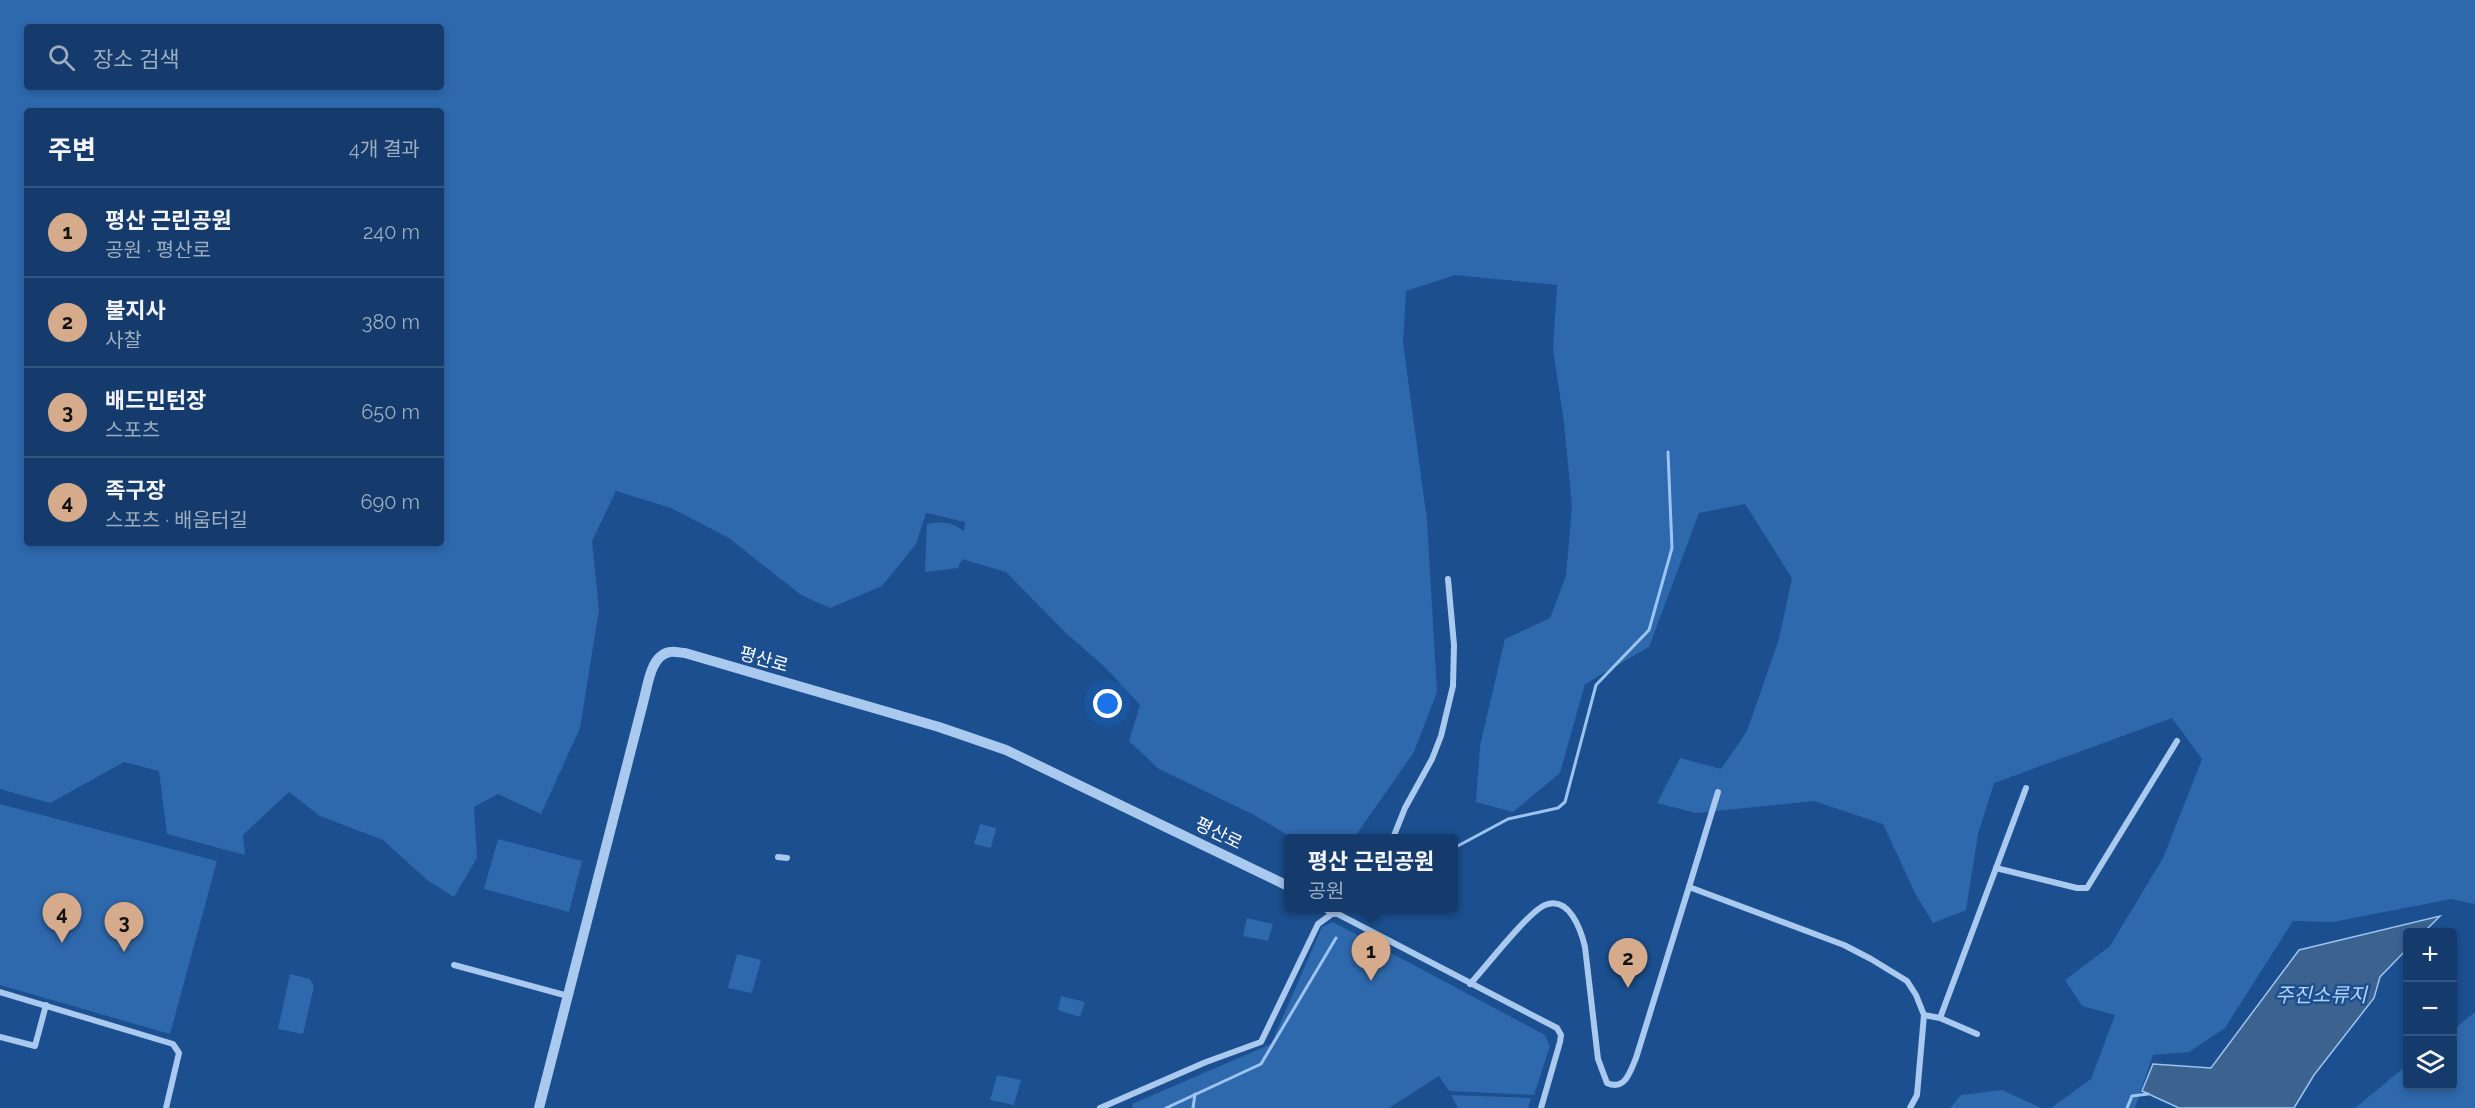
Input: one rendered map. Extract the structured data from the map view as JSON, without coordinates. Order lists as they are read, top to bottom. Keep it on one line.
{"streets":{"street":["평산로"]},"water":["주진소류지"],"page":{"search":"장소 검색","heading":["주변","4개 결과"],"list":[{"mark":"1","name":"평산 근린공원","note":"공원 · 평산로","value":"240 m"},{"mark":"2","name":"불지사","note":"사찰","value":"380 m"},{"mark":"3","name":"배드민턴장","note":"스포츠","value":"650 m"},{"mark":"4","name":"족구장","note":"스포츠 · 배움터길","value":"690 m"}],"popup":["평산 근린공원","공원"],"pins":["4","3","1","2"],"map_buttons":["+","−"]}}
